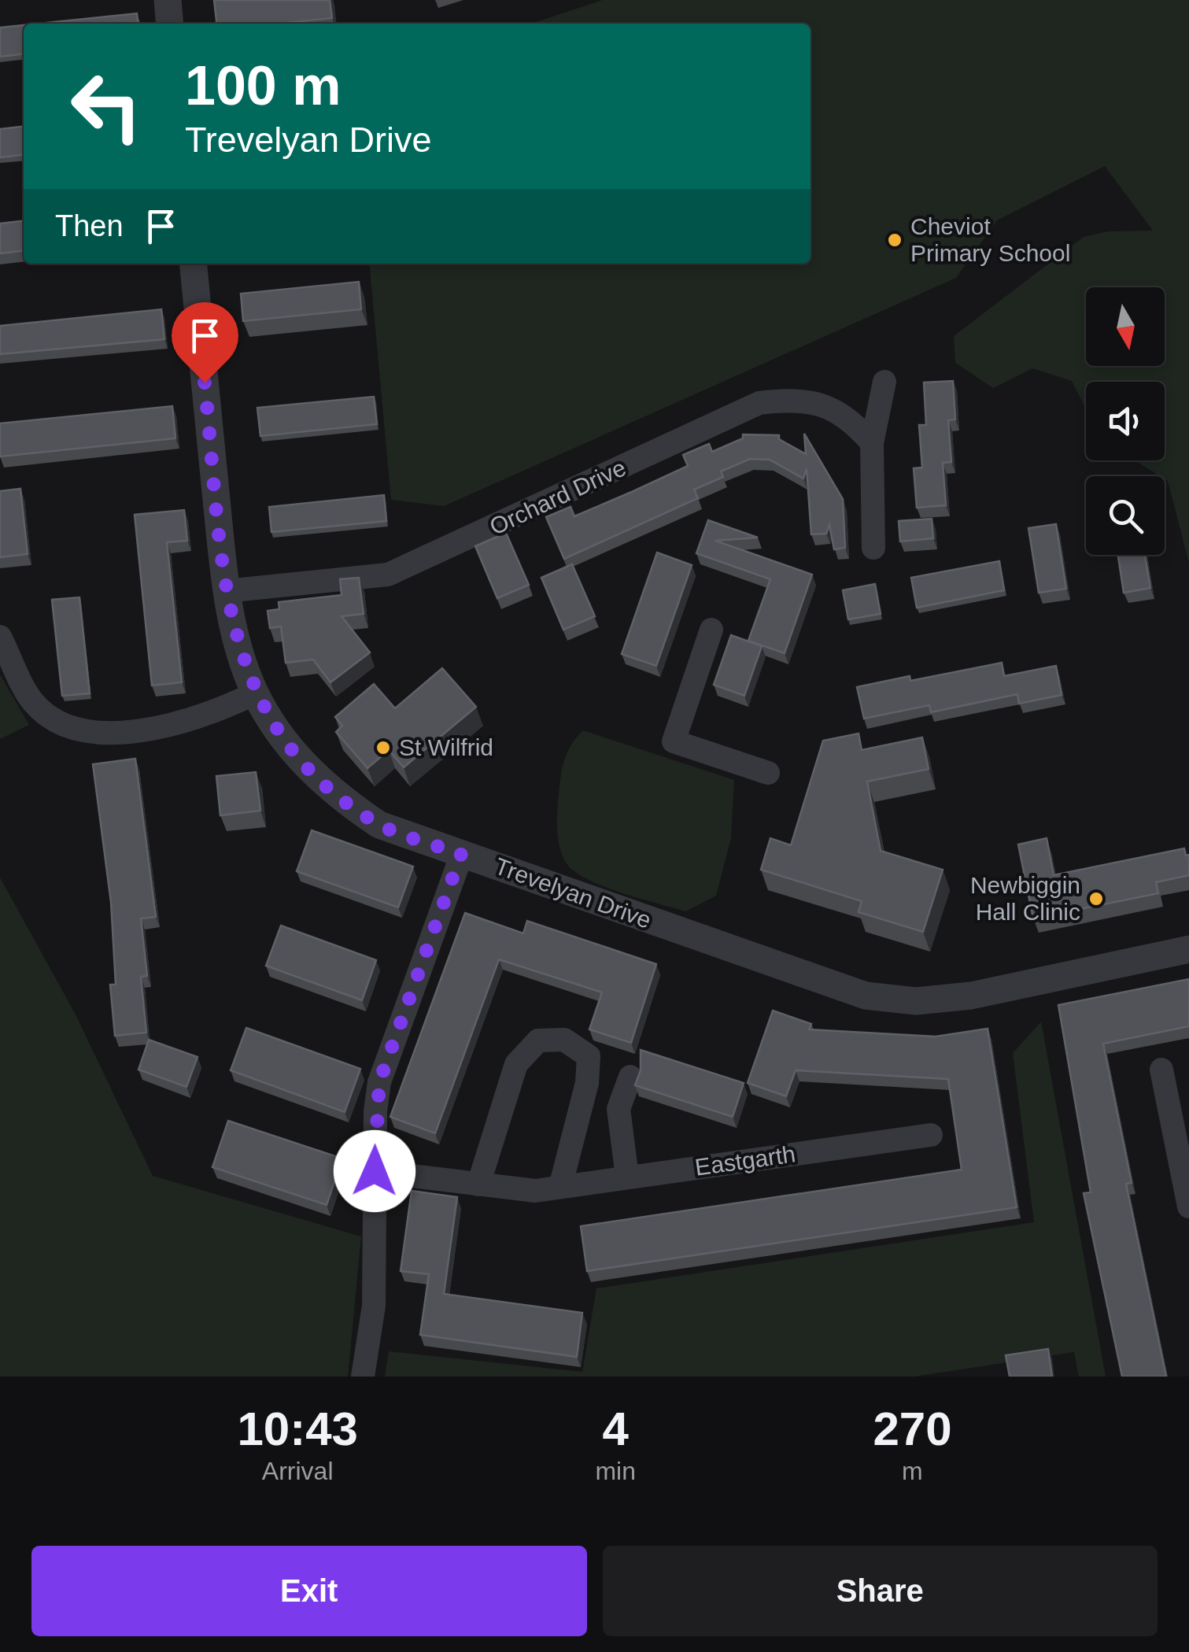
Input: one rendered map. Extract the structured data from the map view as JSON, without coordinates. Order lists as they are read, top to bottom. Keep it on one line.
{"streets":{"street":["Orchard Drive","Trevelyan Drive","Eastgarth"]},"crossings":[["Orchard Drive","Trevelyan Drive"]],"places":["Cheviot Primary School","St Wilfrid","Newbiggin Hall Clinic"],"north":"bottom","page":{"turn":["100 m","Trevelyan Drive"],"then":"Then","eta":["10:43","Arrival","4","min","270","m"],"buttons":["Exit","Share"]}}
